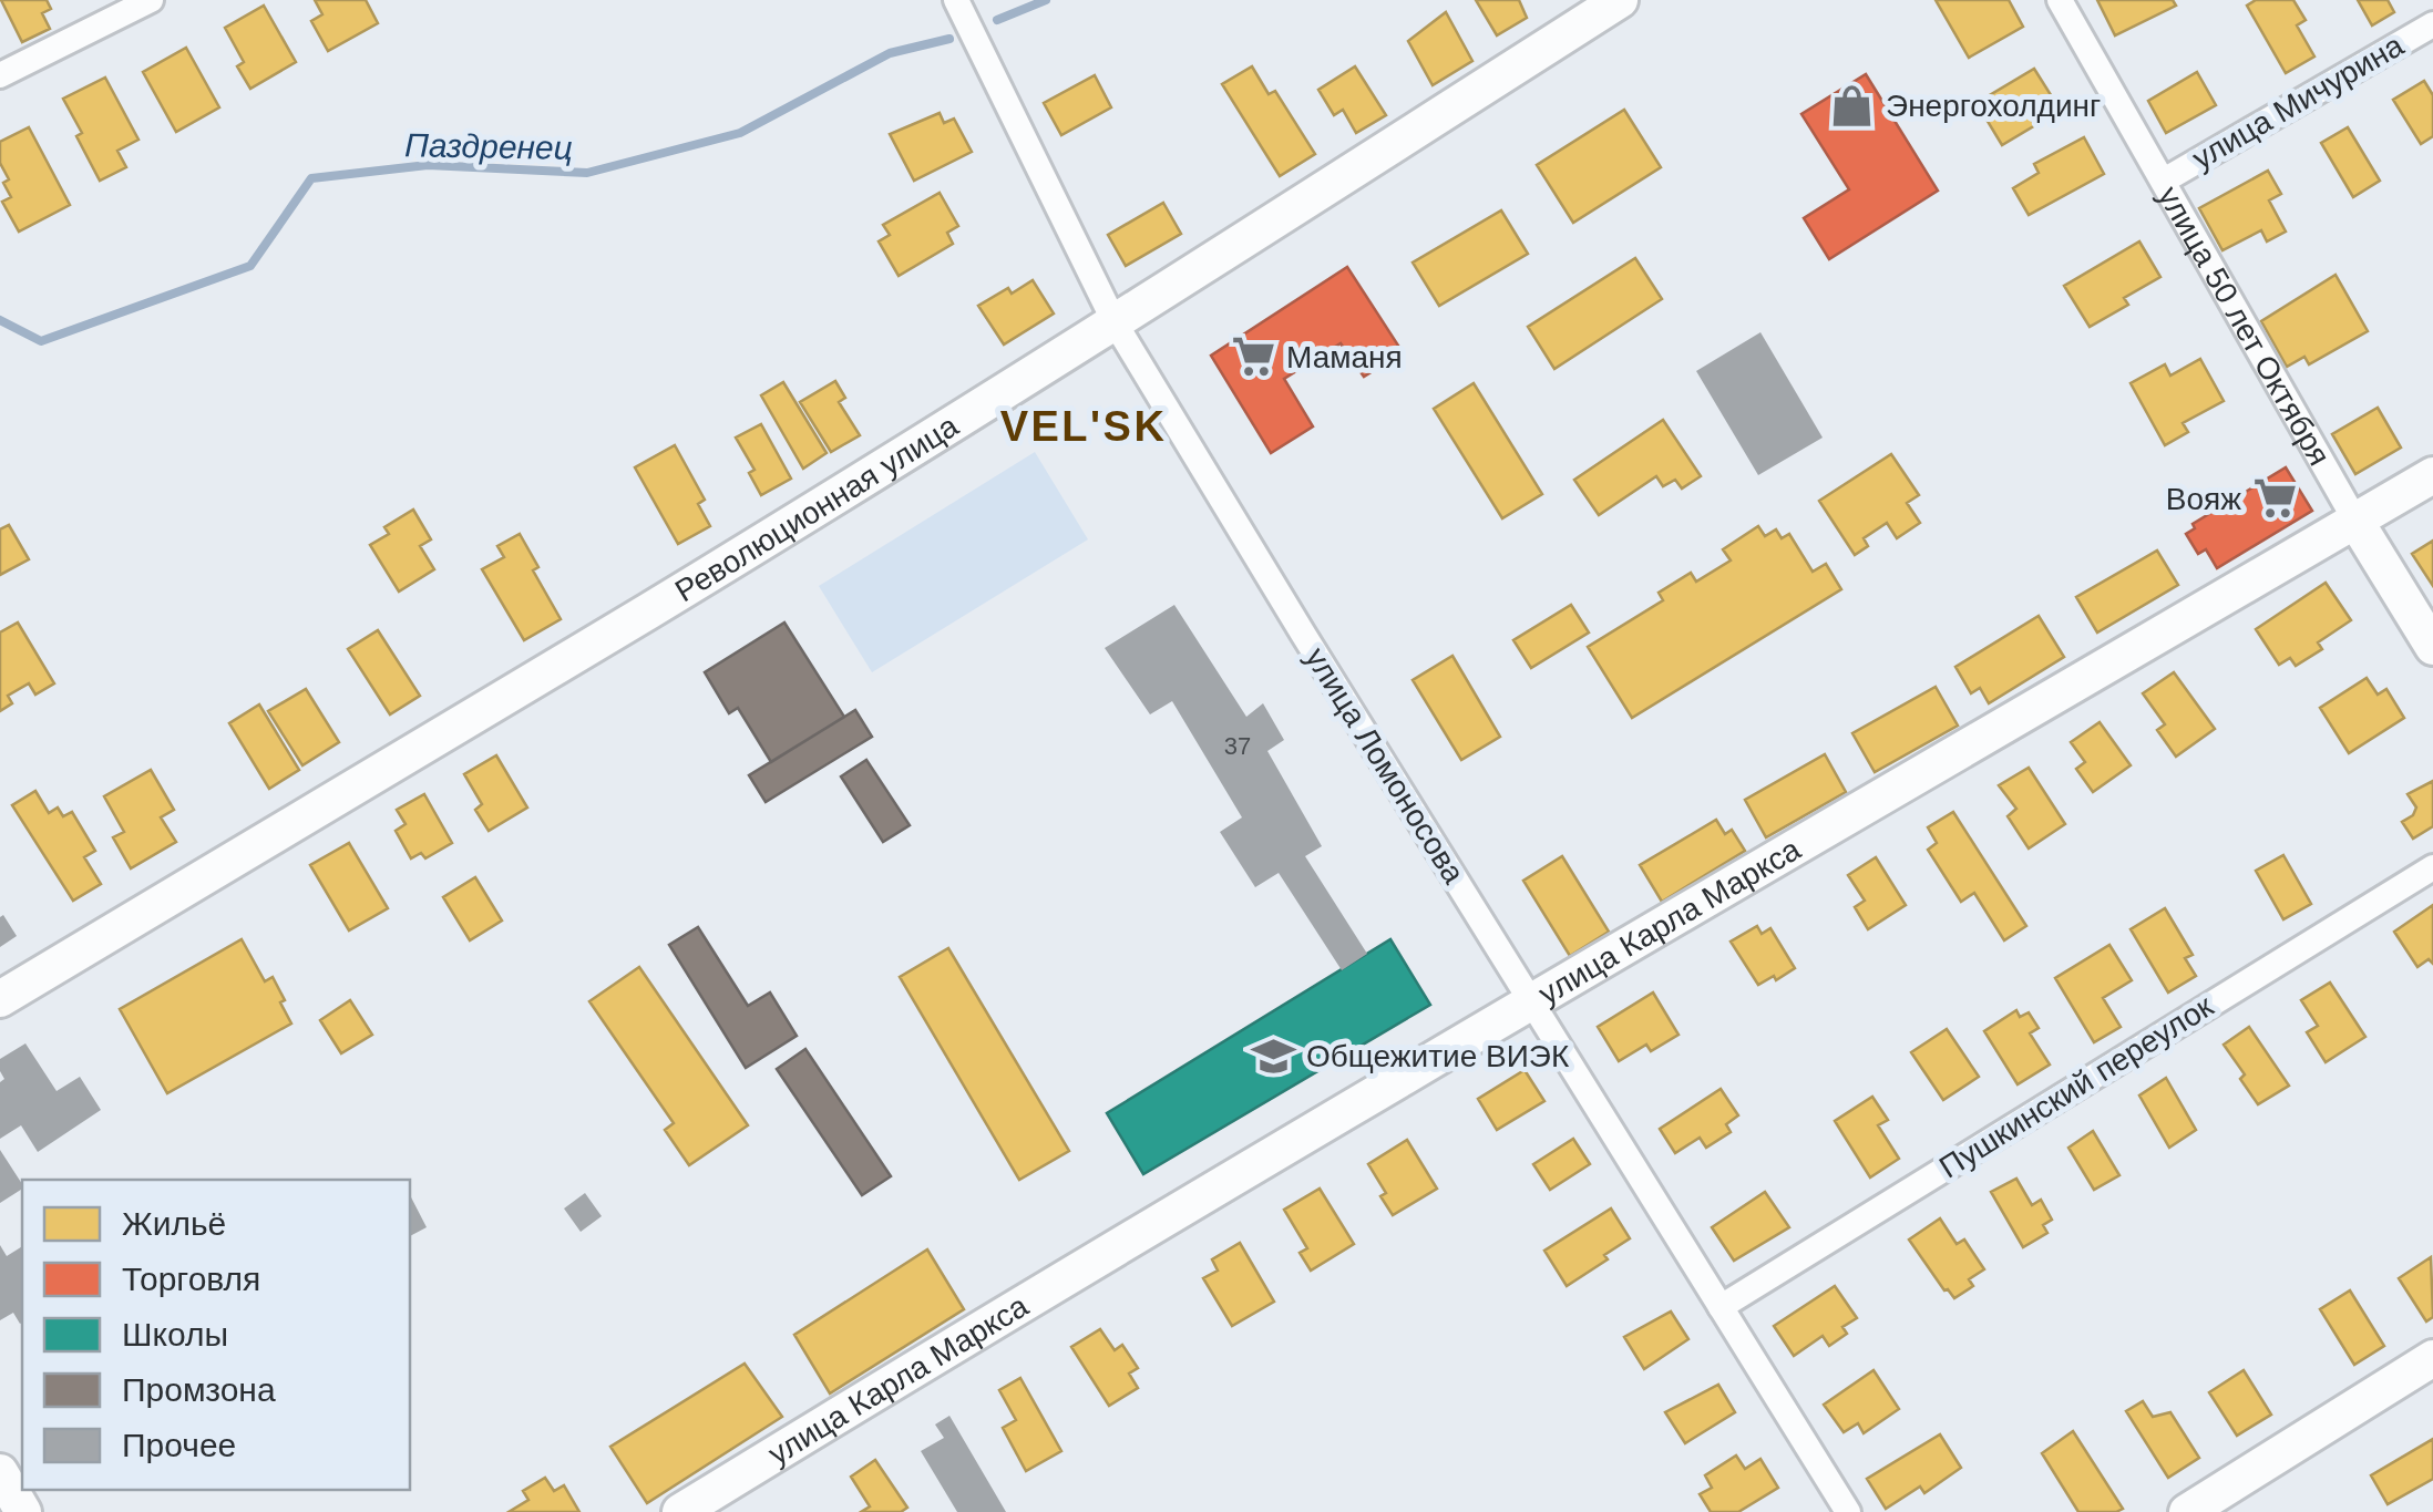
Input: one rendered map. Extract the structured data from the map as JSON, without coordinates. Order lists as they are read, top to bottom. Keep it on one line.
{"streets":{"main road":["улица 50 лет Октября","Революционная улица","улица Карла Маркса"],"street":["улица Мичурина","улица Ломоносова","Пушкинский переулок"]},"crossings":[["улица Мичурина","улица 50 лет Октября"],["улица 50 лет Октября","улица Карла Маркса"],["Революционная улица","улица Ломоносова"],["улица Ломоносова","улица Карла Маркса"],["улица Ломоносова","Пушкинский переулок"]],"districts":["VEL'SK"],"water":["Паздренец"],"places":{"shop":["Энергохолдинг"],"supermarket":["Маманя","Вояж"],"school or university":["Общежитие ВИЭК"]},"house_numbers":["37"],"legend":["Жильё","Торговля","Школы","Промзона","Прочее"]}
